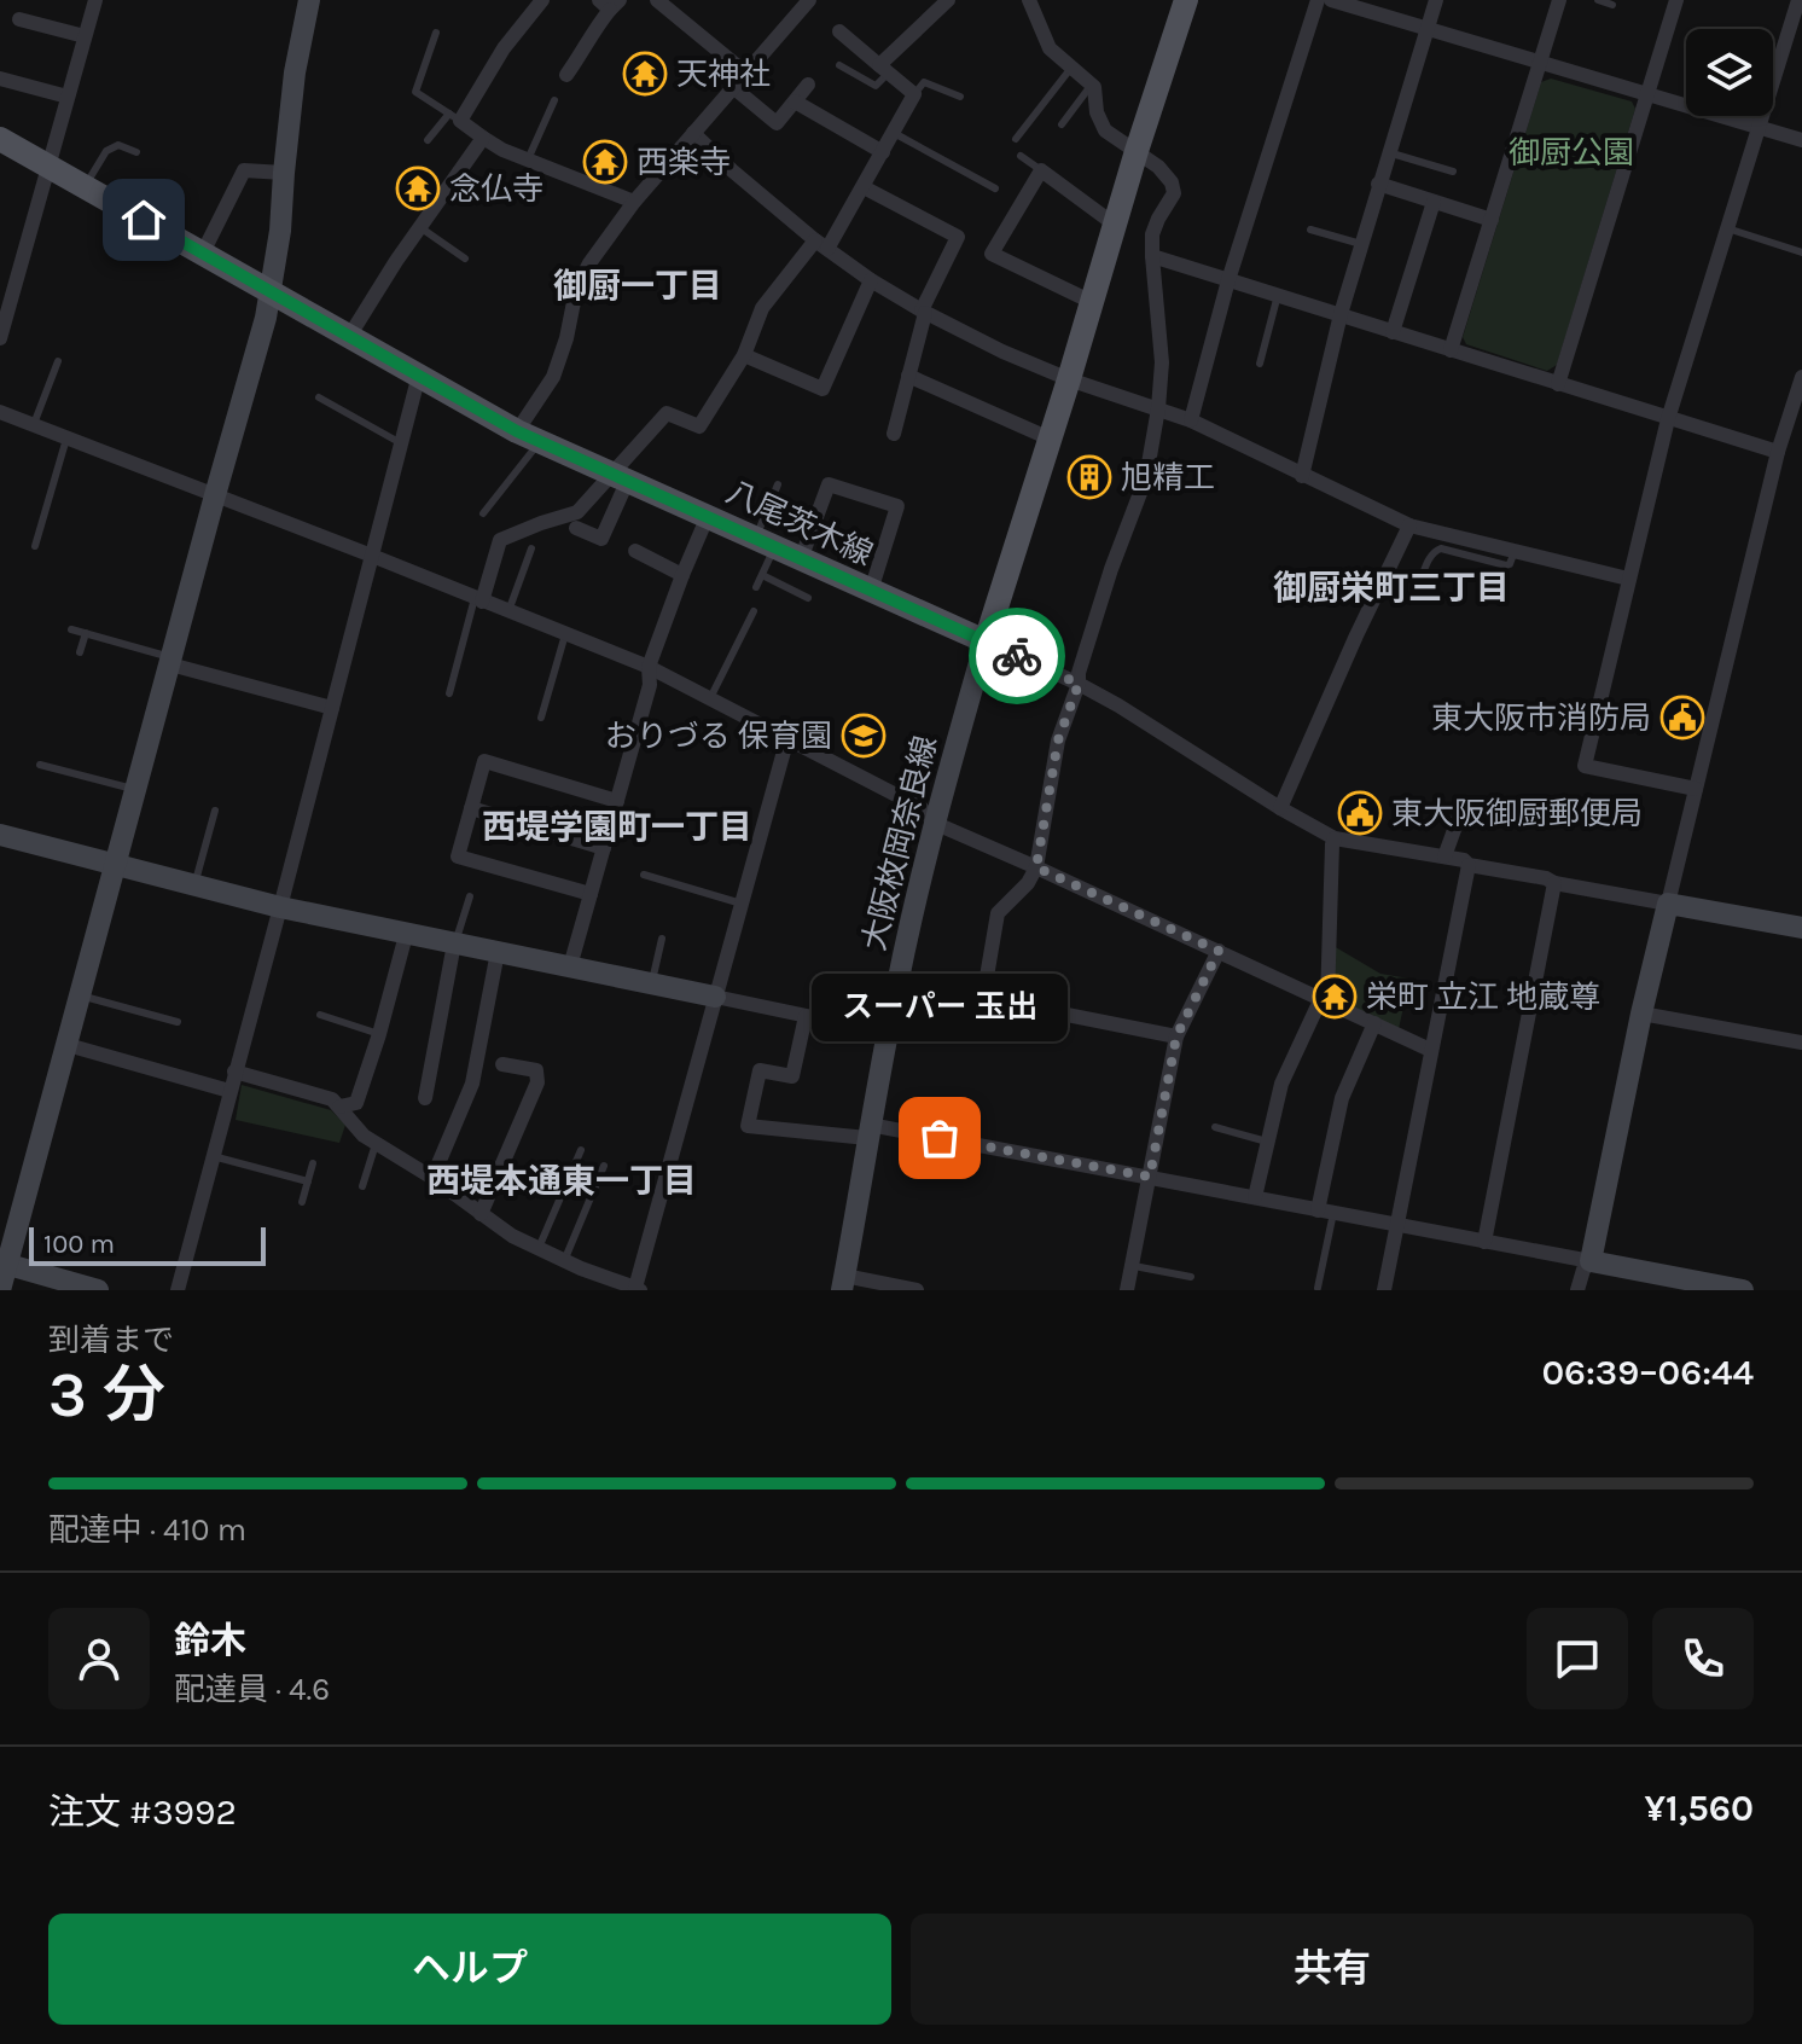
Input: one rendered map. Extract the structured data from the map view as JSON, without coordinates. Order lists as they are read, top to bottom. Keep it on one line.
{"streets":{"main road":["八尾茨木線"],"street":["大阪枚岡奈良線"]},"crossings":[["八尾茨木線","大阪枚岡奈良線"]],"districts":["御厨一丁目","御厨栄町三丁目","西堤学園町一丁目","西堤本通東一丁目"],"parks":["御厨公園"],"places":{"temple":["天神社","西楽寺","念仏寺","栄町 立江 地蔵尊"],"building":["旭精工"],"public building":["東大阪市消防局","東大阪御厨郵便局"],"school or university":["おりづる 保育園"],"other":["スーパー 玉出"]},"scale_bar":"100 m","page":{"bubble":"スーパー 玉出","scale":"100 m","heading":["3 分","到着まで","06:39–06:44"],"panel":["鈴木","配達員 · 4.6","注文 #3992","¥1,560"],"bar":"配達中 · 410 m","buttons":["ヘルプ","共有"]}}
